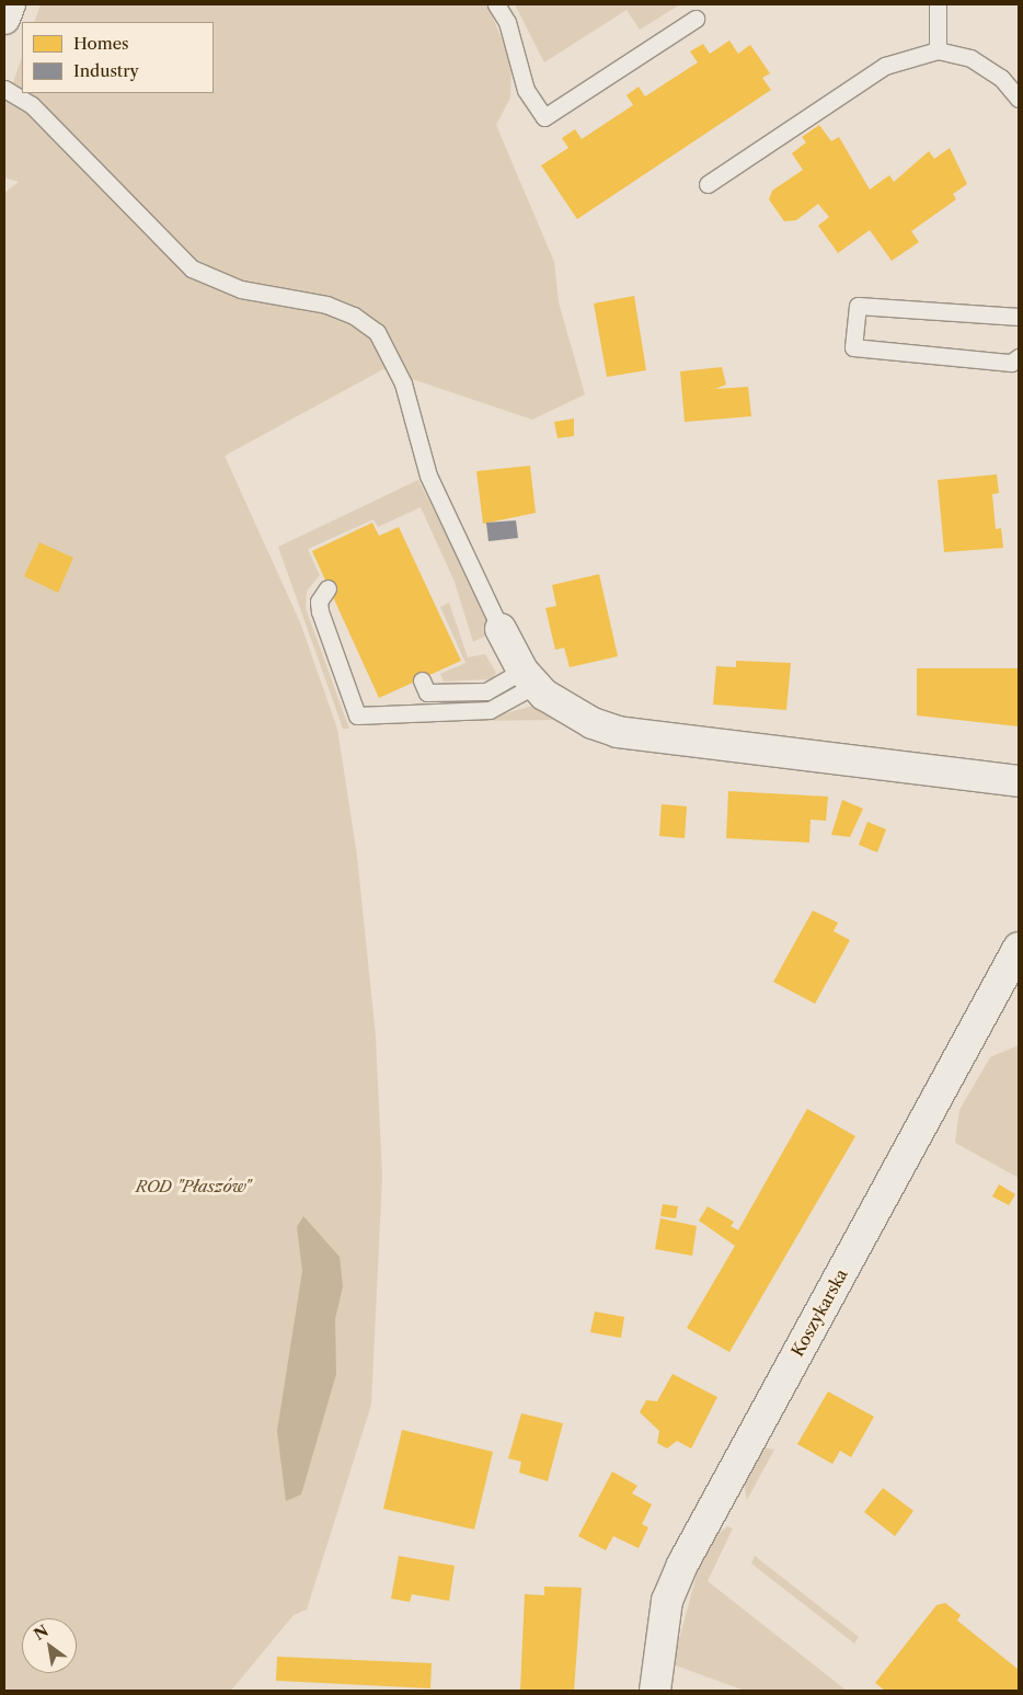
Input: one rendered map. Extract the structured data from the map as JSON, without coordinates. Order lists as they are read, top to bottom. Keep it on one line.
{"streets":{"street":["Koszykarska"]},"parks":["ROD \"Płaszów\""],"legend":["Homes","Industry"],"north":"top left"}
